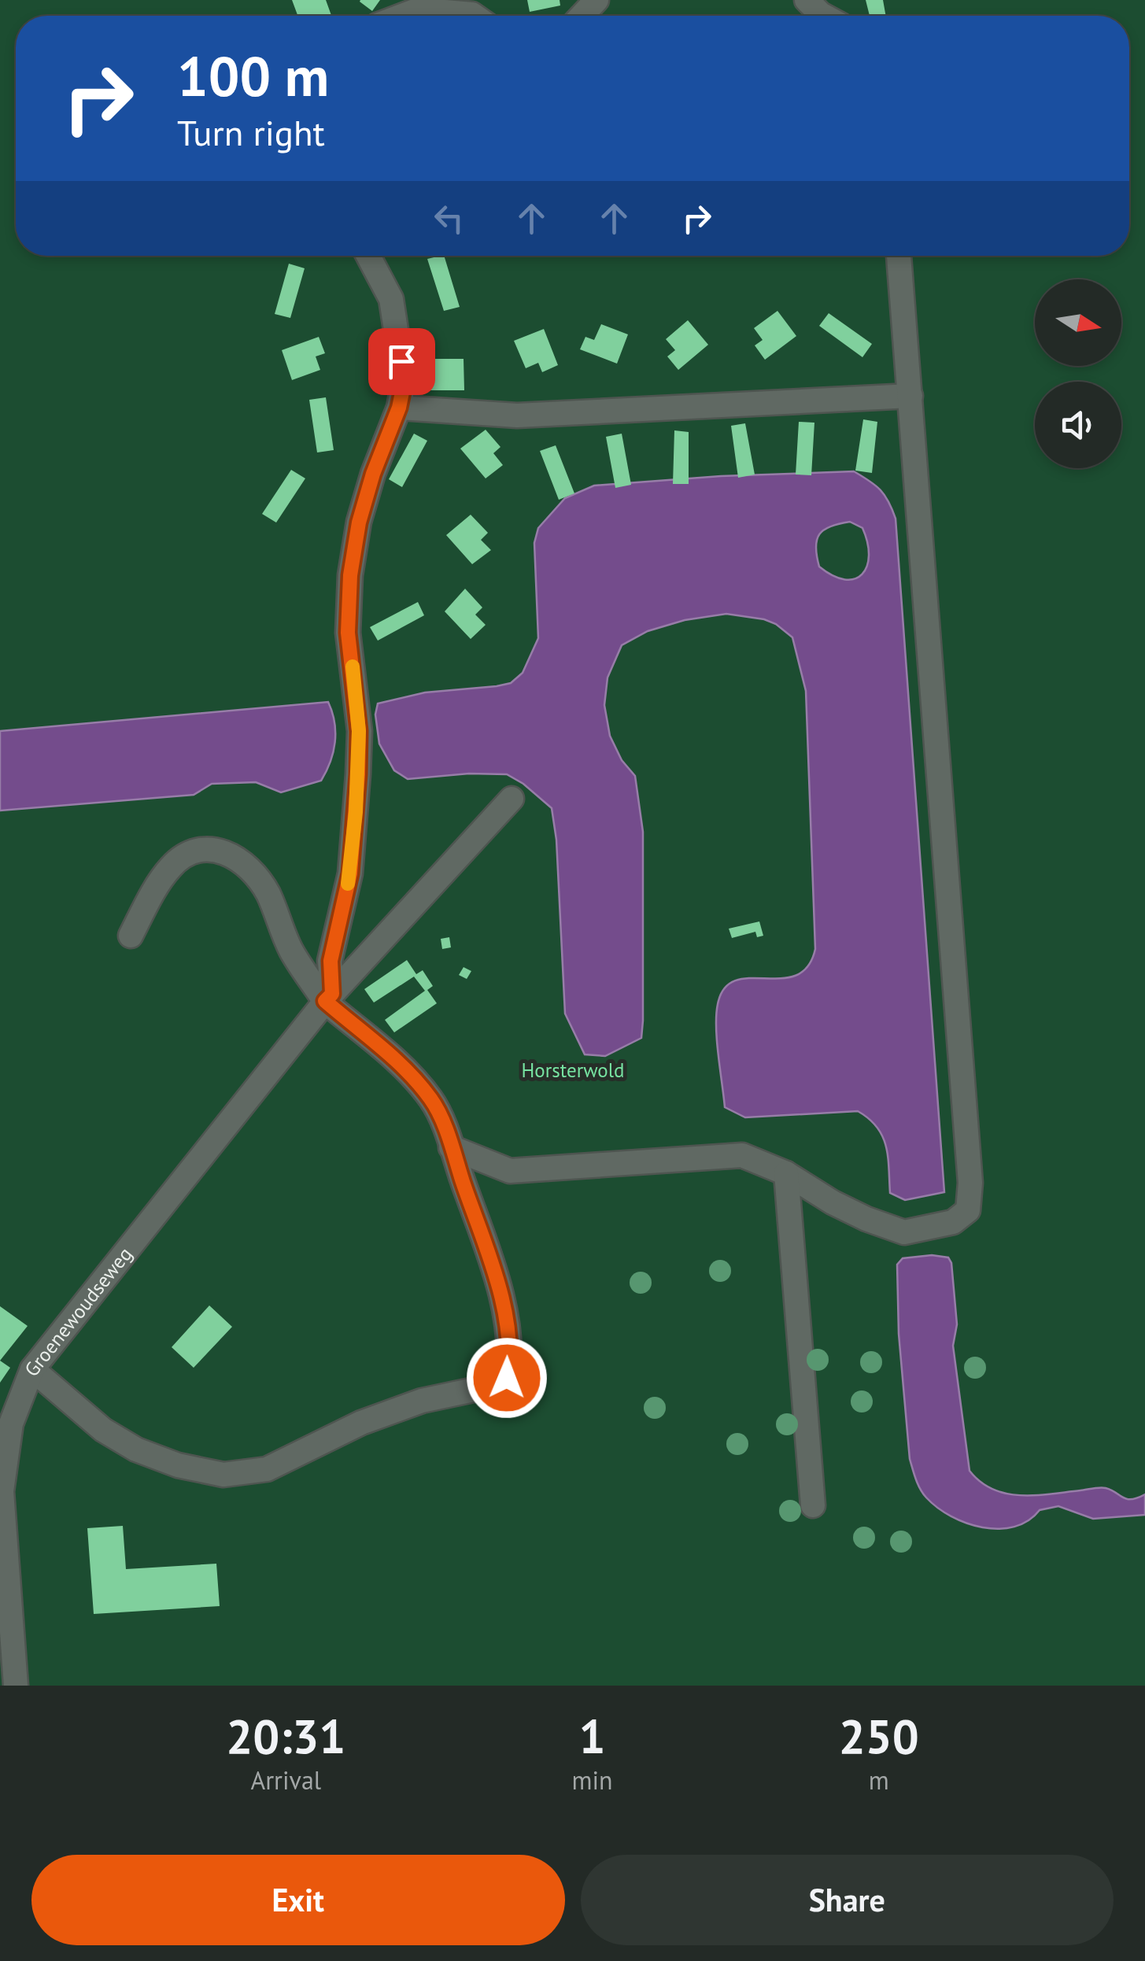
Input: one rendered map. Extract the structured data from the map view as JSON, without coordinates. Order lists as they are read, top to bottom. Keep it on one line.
{"streets":{"lane":["Groenewoudseweg"]},"parks":["Horsterwold"],"north":"right","page":{"turn":["100 m","Turn right"],"eta":["20:31","Arrival","1","min","250","m"],"buttons":["Exit","Share"]}}
